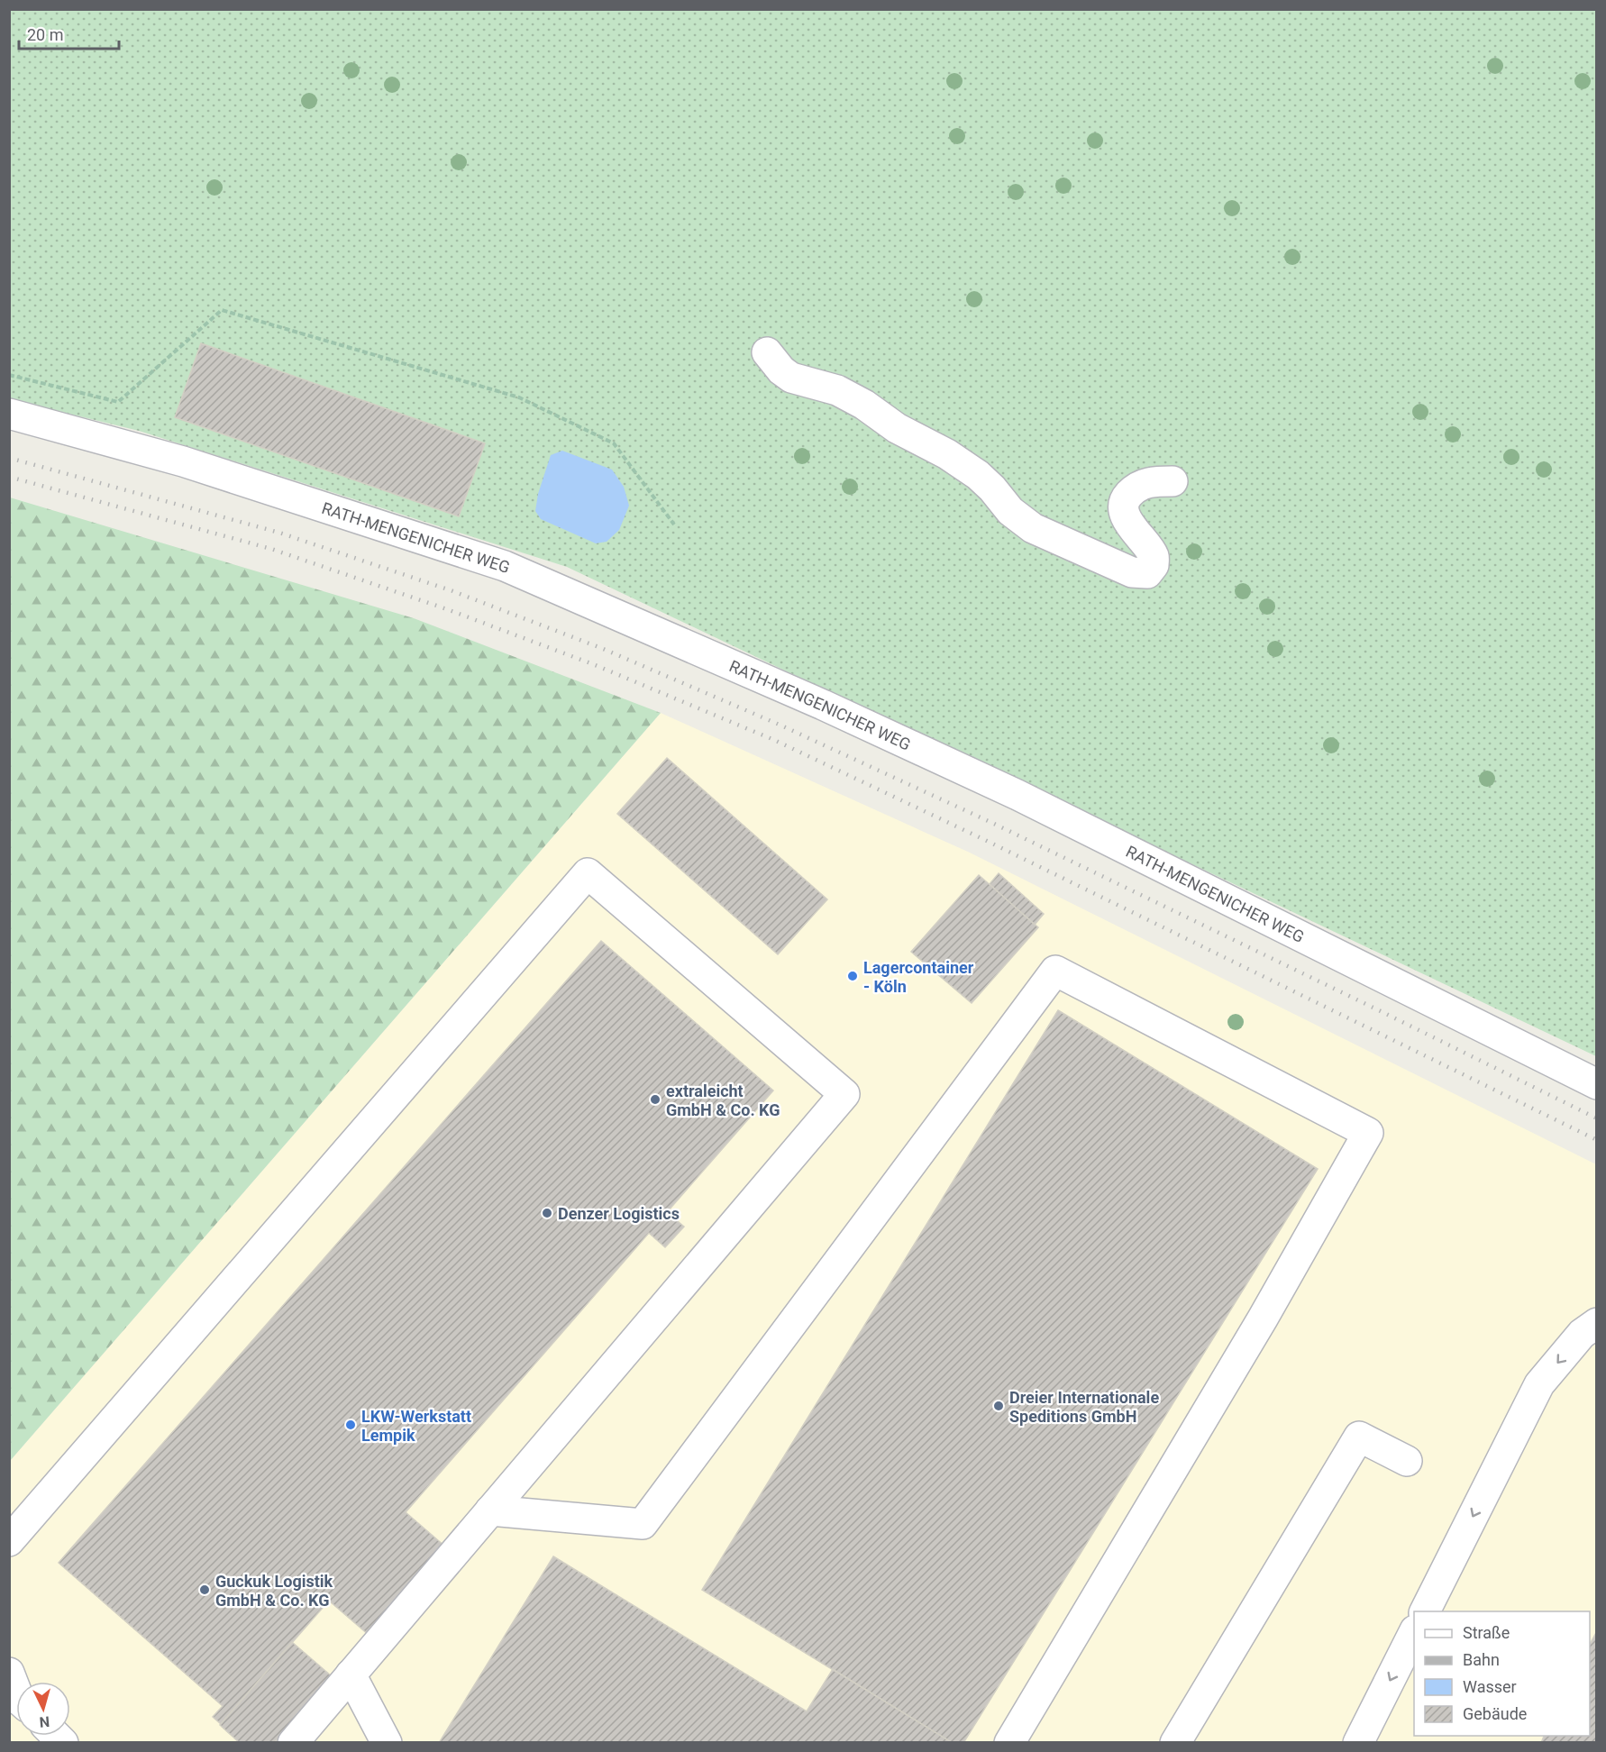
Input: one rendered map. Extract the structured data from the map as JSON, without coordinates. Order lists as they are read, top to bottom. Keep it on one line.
{"streets":{"street":["RATH-MENGENICHER WEG"]},"places":["Lagercontainer - Köln","extraleicht GmbH & Co. KG","Denzer Logistics","Dreier Internationale Speditions GmbH","LKW-Werkstatt Lempik","Guckuk Logistik GmbH & Co. KG"],"legend":["Straße","Bahn","Wasser","Gebäude"],"scale_bar":"20 m","north":"bottom"}
